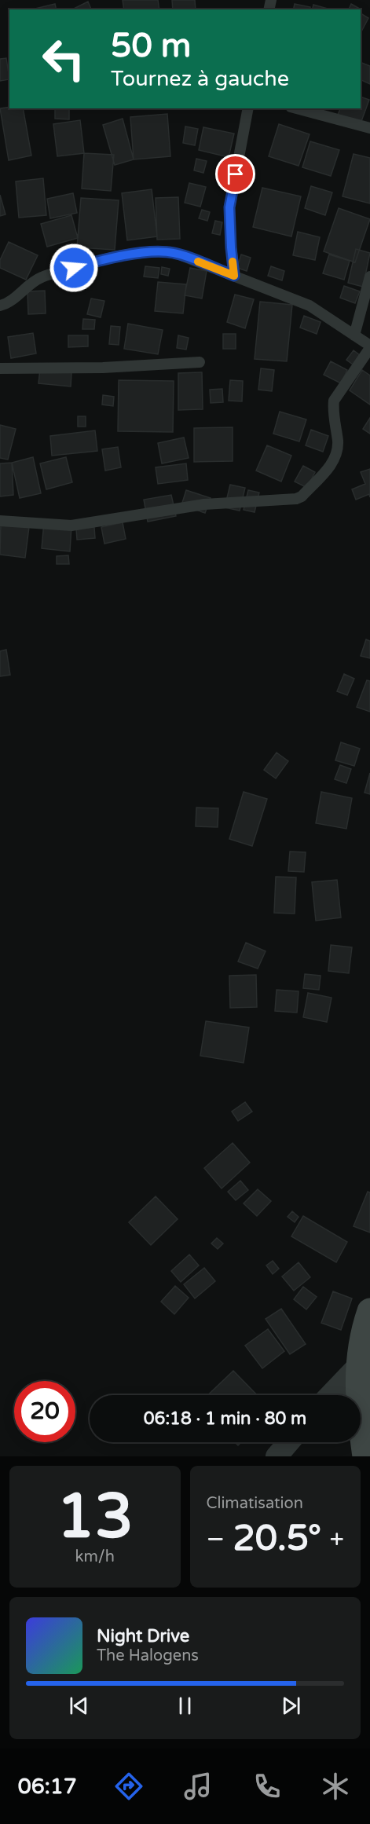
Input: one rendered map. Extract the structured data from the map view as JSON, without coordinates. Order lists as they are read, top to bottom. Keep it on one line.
{"page":{"turn":["50 m","Tournez à gauche"],"limit":"20","trip":"06:18 · 1 min · 80 m","tile":[["13","km/h"],"Climatisation"],"heat":["−","20.5°","+"],"song":["Night Drive","The Halogens"],"tabs":"06:17"}}
